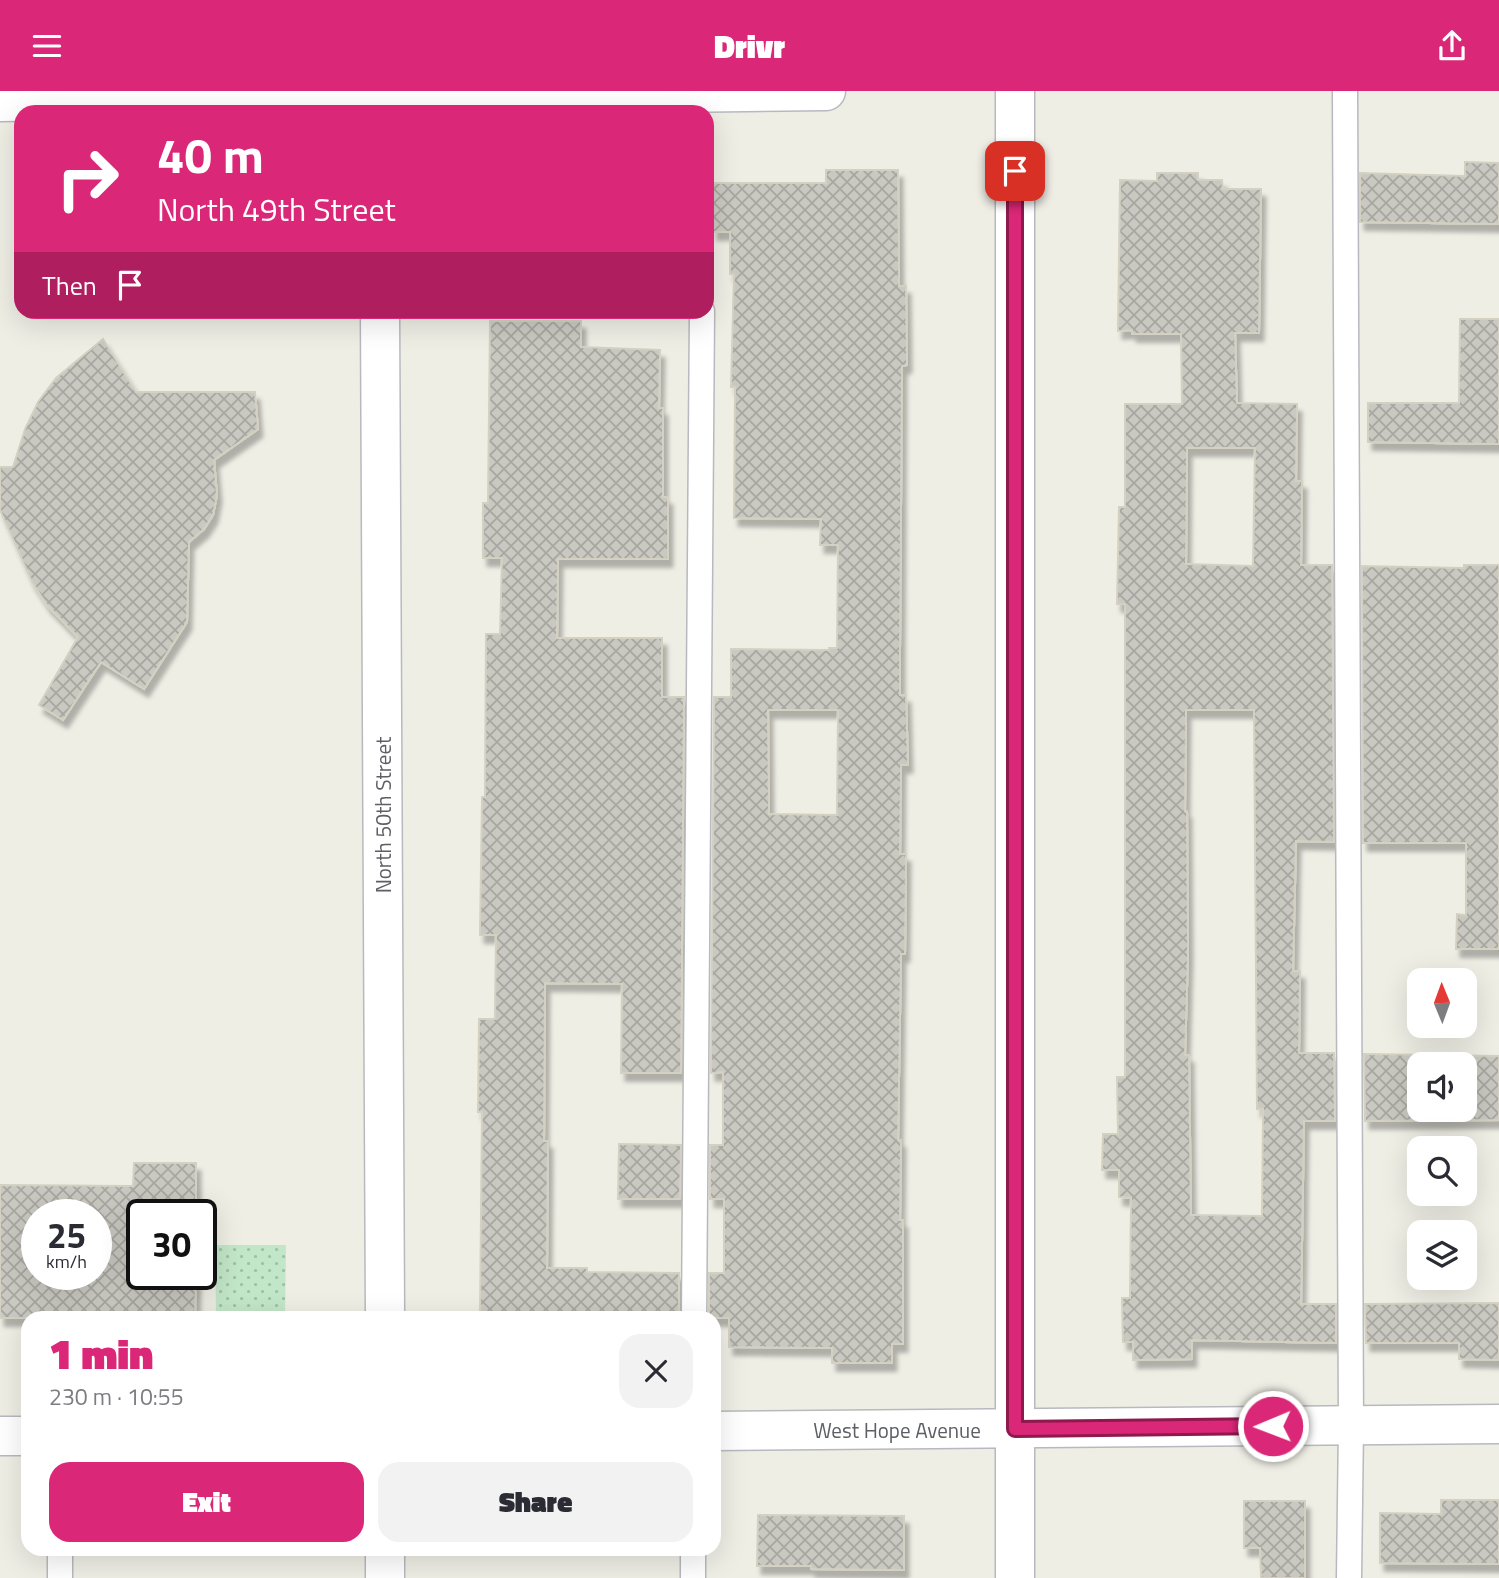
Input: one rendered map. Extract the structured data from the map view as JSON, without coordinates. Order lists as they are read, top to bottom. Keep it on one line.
{"streets":{"street":["North 50th Street","West Hope Avenue"]},"north":"top","page":{"header":"Drivr","turn":["40 m","North 49th Street"],"then":"Then","speed":"25 km/h","limit":"30","heading":["1 min","230 m · 10:55"],"buttons":["Exit","Share"]}}
